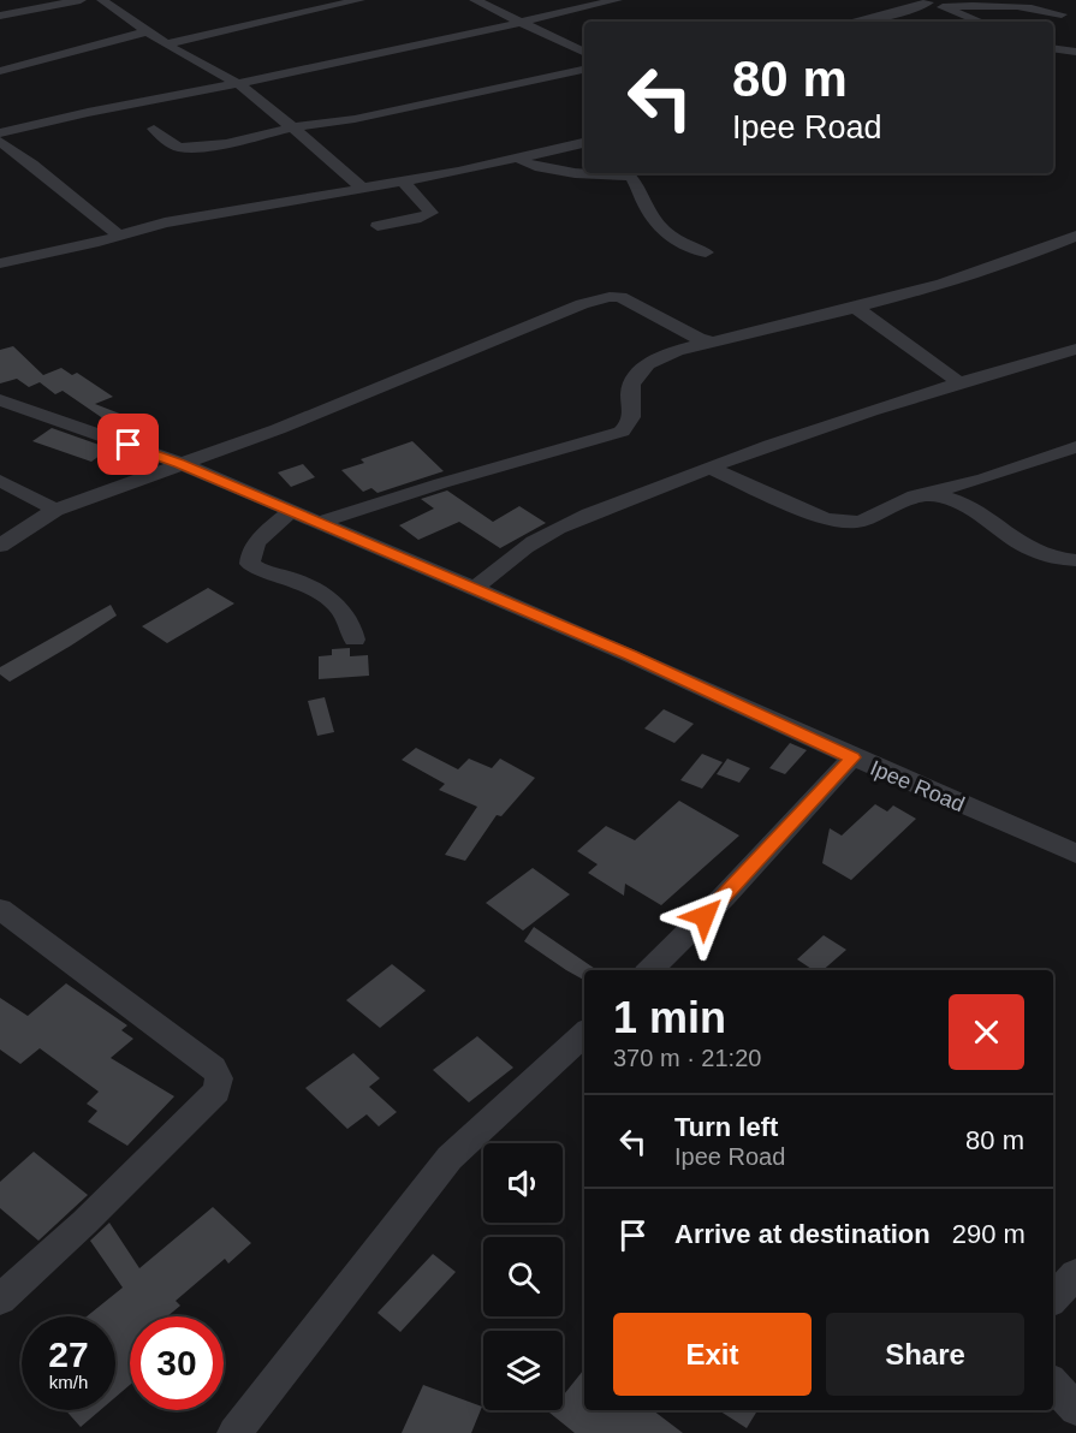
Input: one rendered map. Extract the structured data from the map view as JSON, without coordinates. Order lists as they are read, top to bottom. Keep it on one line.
{"streets":{"street":["Ipee Road"]},"page":{"turn":["80 m","Ipee Road"],"heading":["1 min","370 m · 21:20"],"list":[{"name":"Turn left","note":"Ipee Road","value":"80 m"},{"name":"Arrive at destination","value":"290 m"}],"buttons":["Exit","Share"],"speed":"27 km/h","limit":"30"}}
